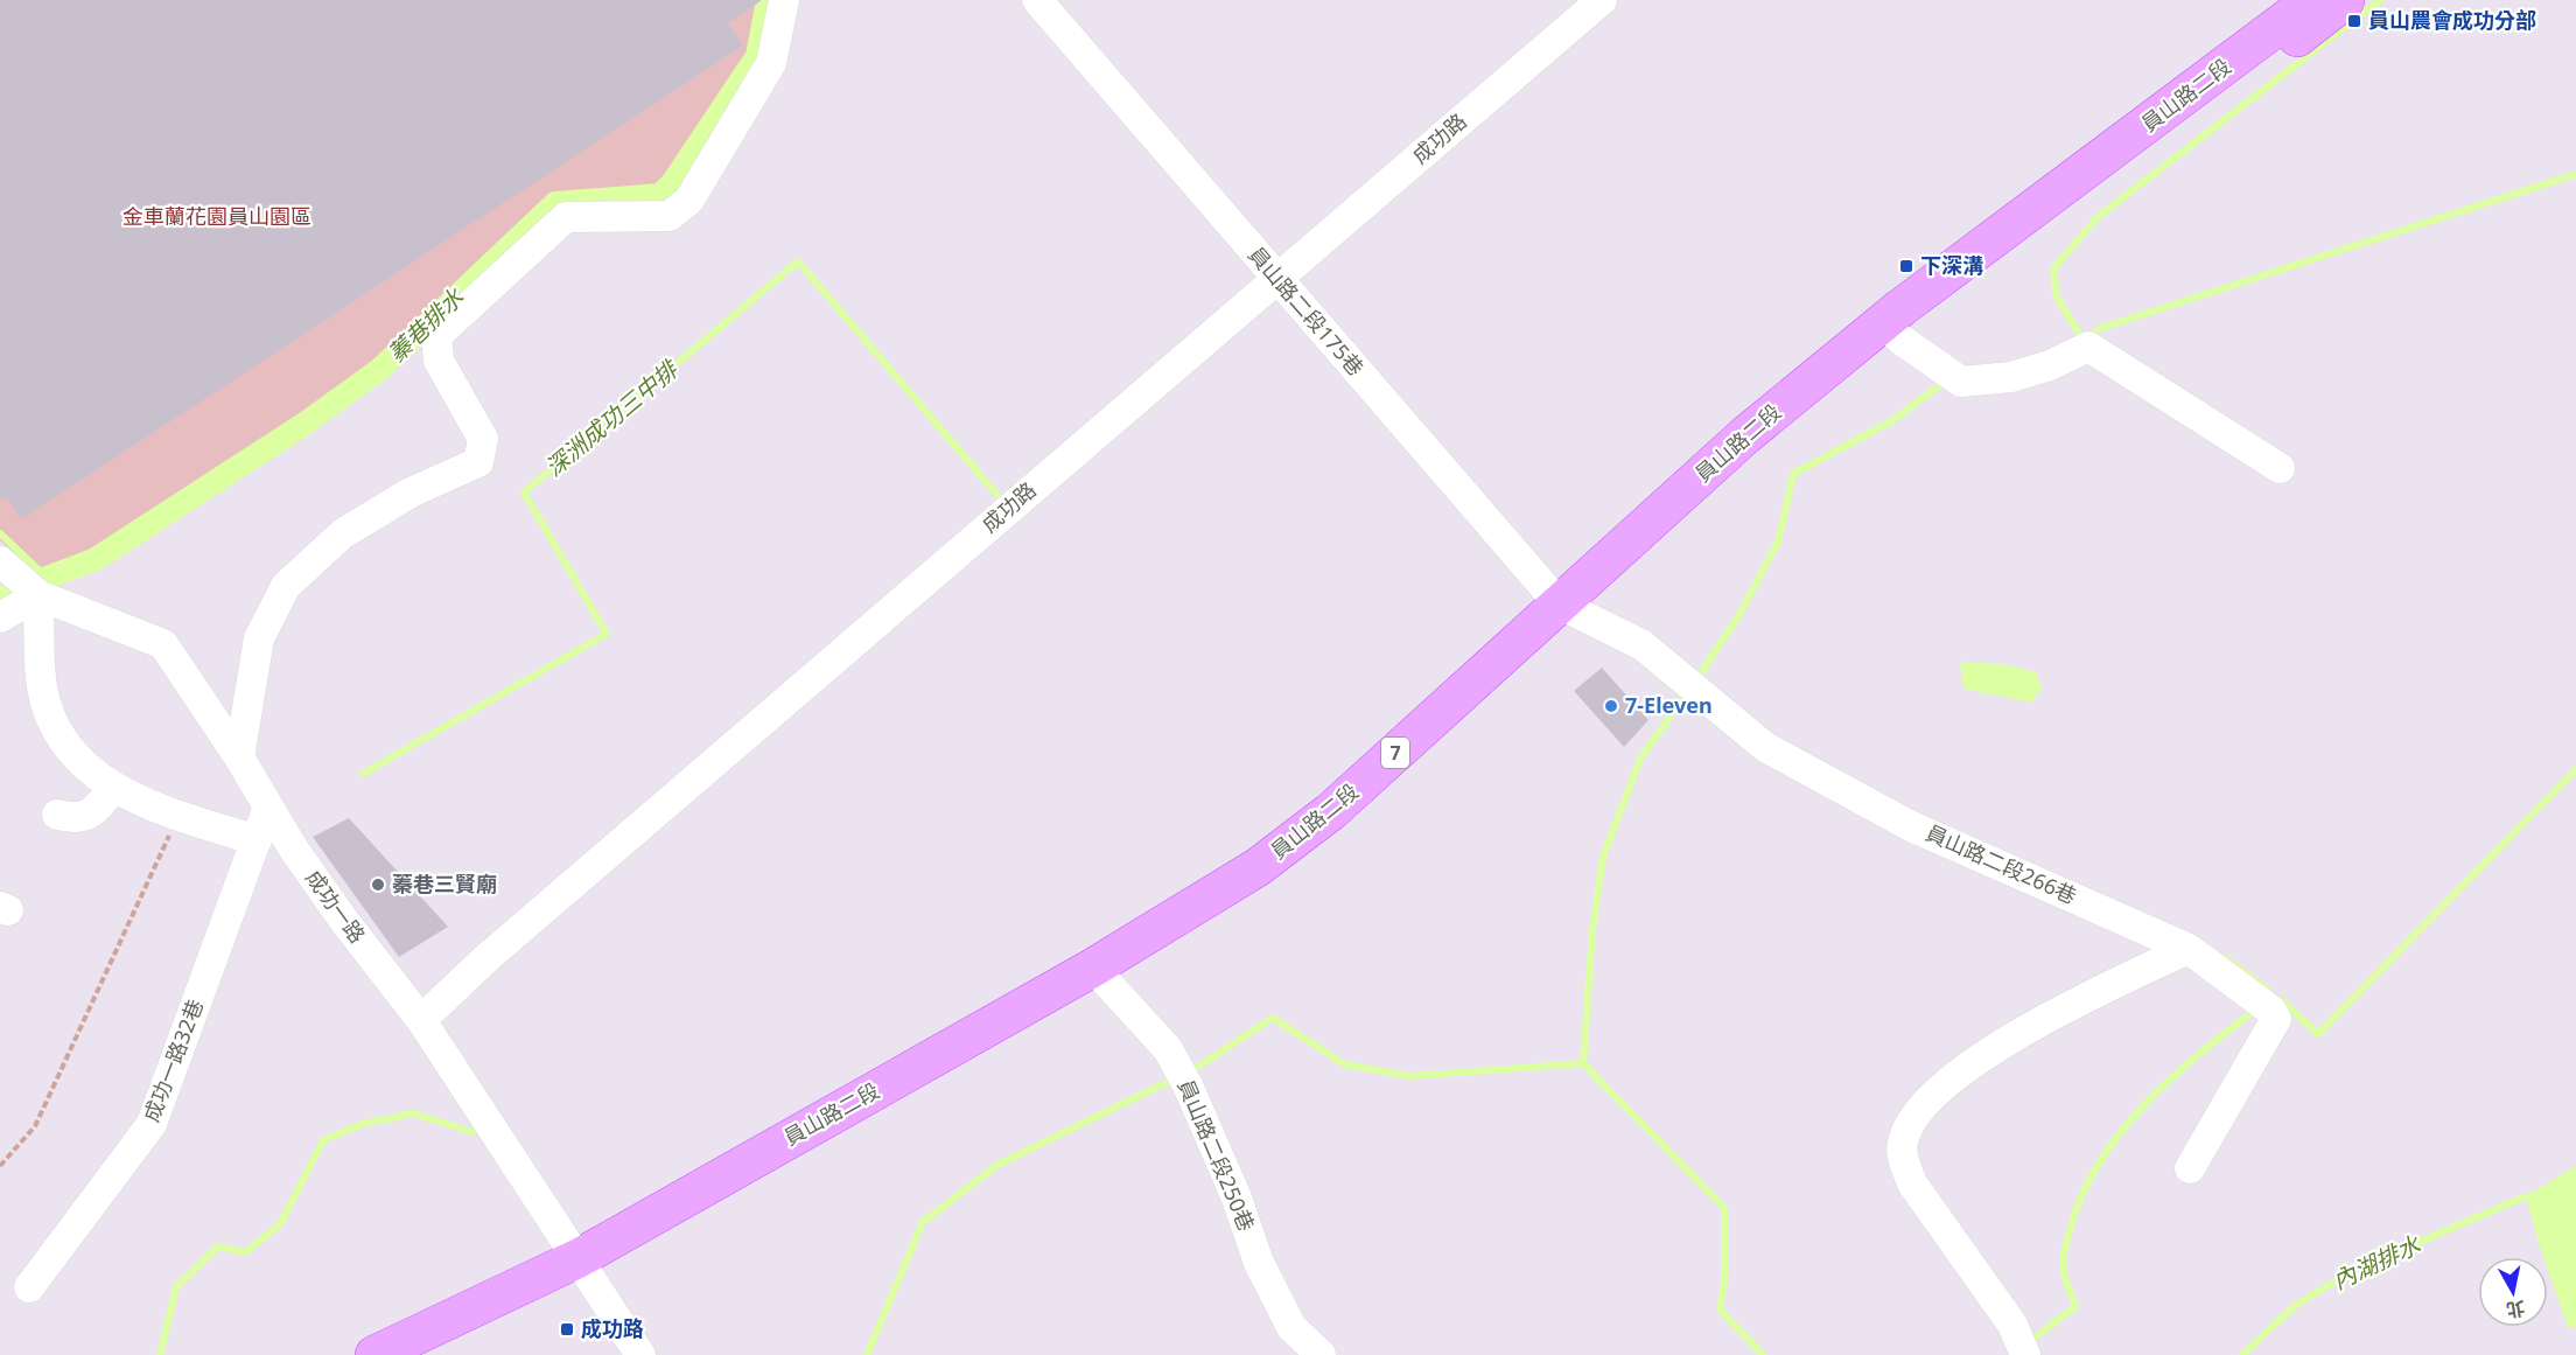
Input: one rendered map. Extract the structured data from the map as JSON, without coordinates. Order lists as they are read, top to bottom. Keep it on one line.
{"streets":{"main road":["員山路二段","7"],"street":["成功路","員山路二段175巷","員山路二段266巷","成功一路","成功一路32巷","員山路二段250巷"]},"crossings":[["員山路二段","員山路二段175巷"],["員山路二段","員山路二段266巷"],["員山路二段","成功一路"],["員山路二段","員山路二段250巷"],["成功路","員山路二段175巷"],["成功路","成功一路"],["員山路二段175巷","員山路二段266巷"],["成功一路","成功一路32巷"]],"water":["蓁巷排水","深洲成功三中排","內湖排水"],"parks":["金車蘭花園員山園區"],"places":{"transit":["員山農會成功分部","下深溝","成功路"],"other":["7-Eleven","蓁巷三賢廟"]},"north":"bottom"}
